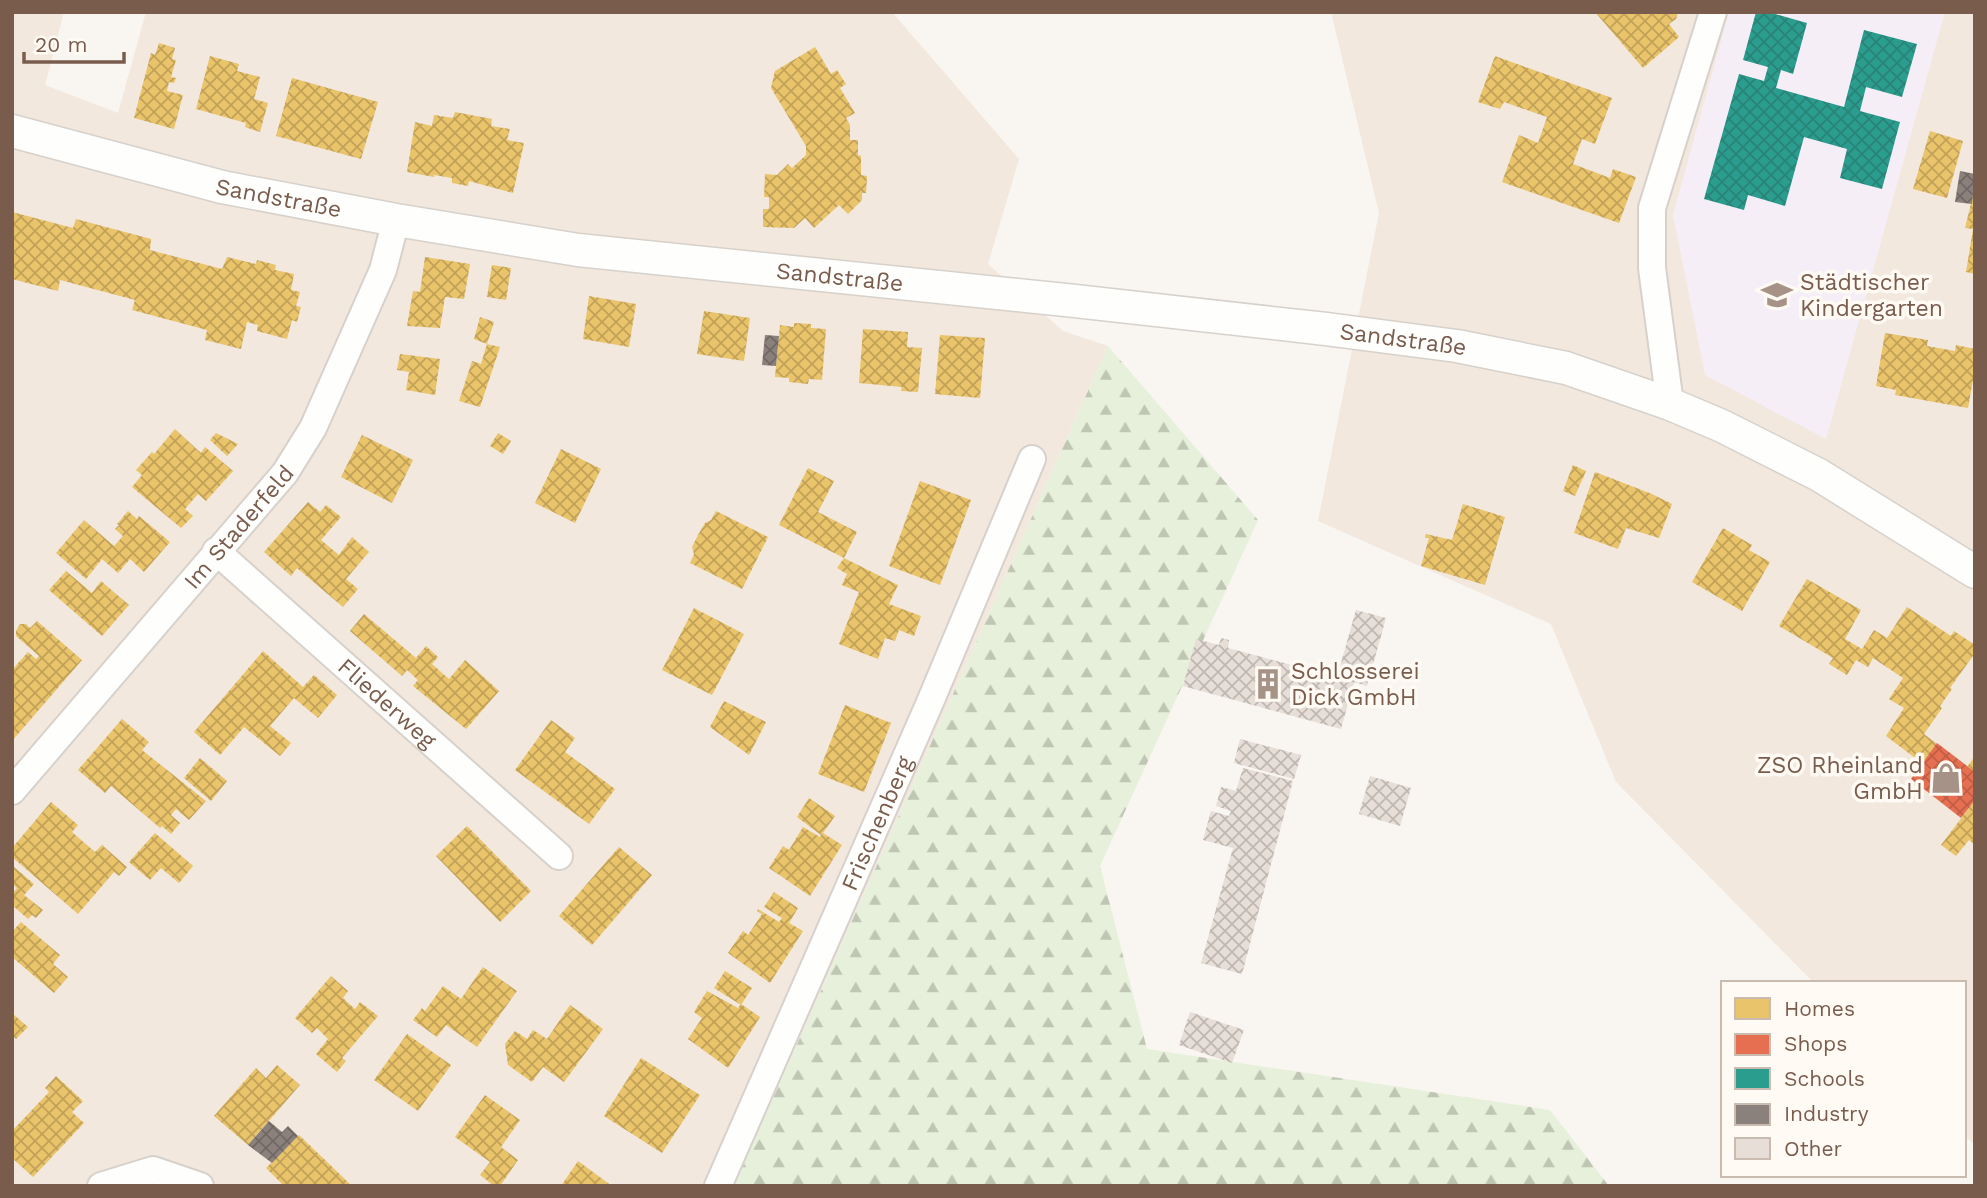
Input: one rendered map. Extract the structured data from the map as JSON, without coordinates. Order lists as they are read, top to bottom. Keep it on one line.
{"streets":{"street":["Sandstraße","Im Staderfeld","Fliederweg","Frischenberg"]},"crossings":[["Sandstraße","Im Staderfeld"],["Im Staderfeld","Fliederweg"]],"places":{"school or university":["Städtischer Kindergarten"],"building":["Schlosserei Dick GmbH"],"shop":["ZSO Rheinland GmbH"]},"legend":["Homes","Shops","Schools","Industry","Other"],"scale_bar":"20 m"}
